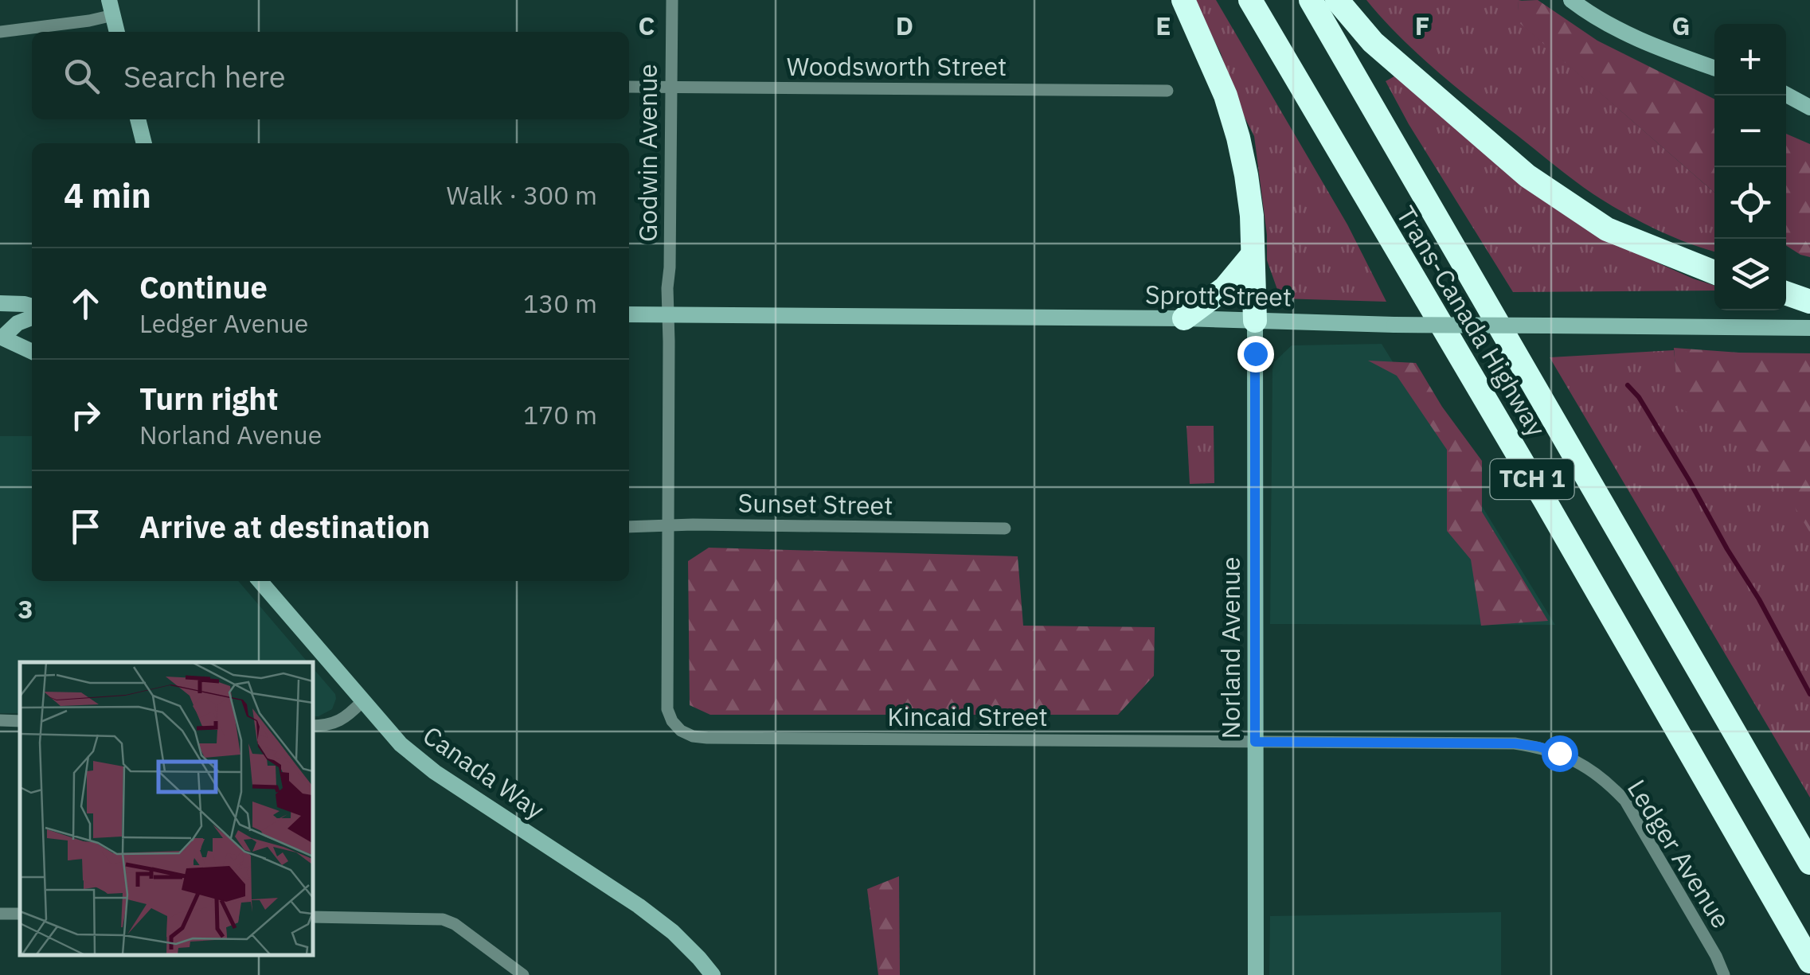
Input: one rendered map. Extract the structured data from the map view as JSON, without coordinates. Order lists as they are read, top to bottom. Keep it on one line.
{"streets":{"highway":["Trans-Canada Highway","TCH 1"],"main road":["Sprott Street","Norland Avenue","Canada Way"],"street":["Woodsworth Street","Godwin Avenue","Sunset Street","Kincaid Street","Ledger Avenue"]},"crossings":[["Woodsworth Street","Godwin Avenue"],["Godwin Avenue","Sprott Street"],["Godwin Avenue","Sunset Street"],["Godwin Avenue","Kincaid Street"],["Sprott Street","Norland Avenue"],["Norland Avenue","Kincaid Street"],["Norland Avenue","Ledger Avenue"],["Kincaid Street","Ledger Avenue"]],"page":{"map_buttons":["+","−"],"search":"Search here","heading":["4 min","Walk · 300 m"],"list":[["Continue","Ledger Avenue","130 m"],["Turn right","Norland Avenue","170 m"],"Arrive at destination"]},"grid":{"columns":["C","D","E","F","G"],"rows":["3"]}}
